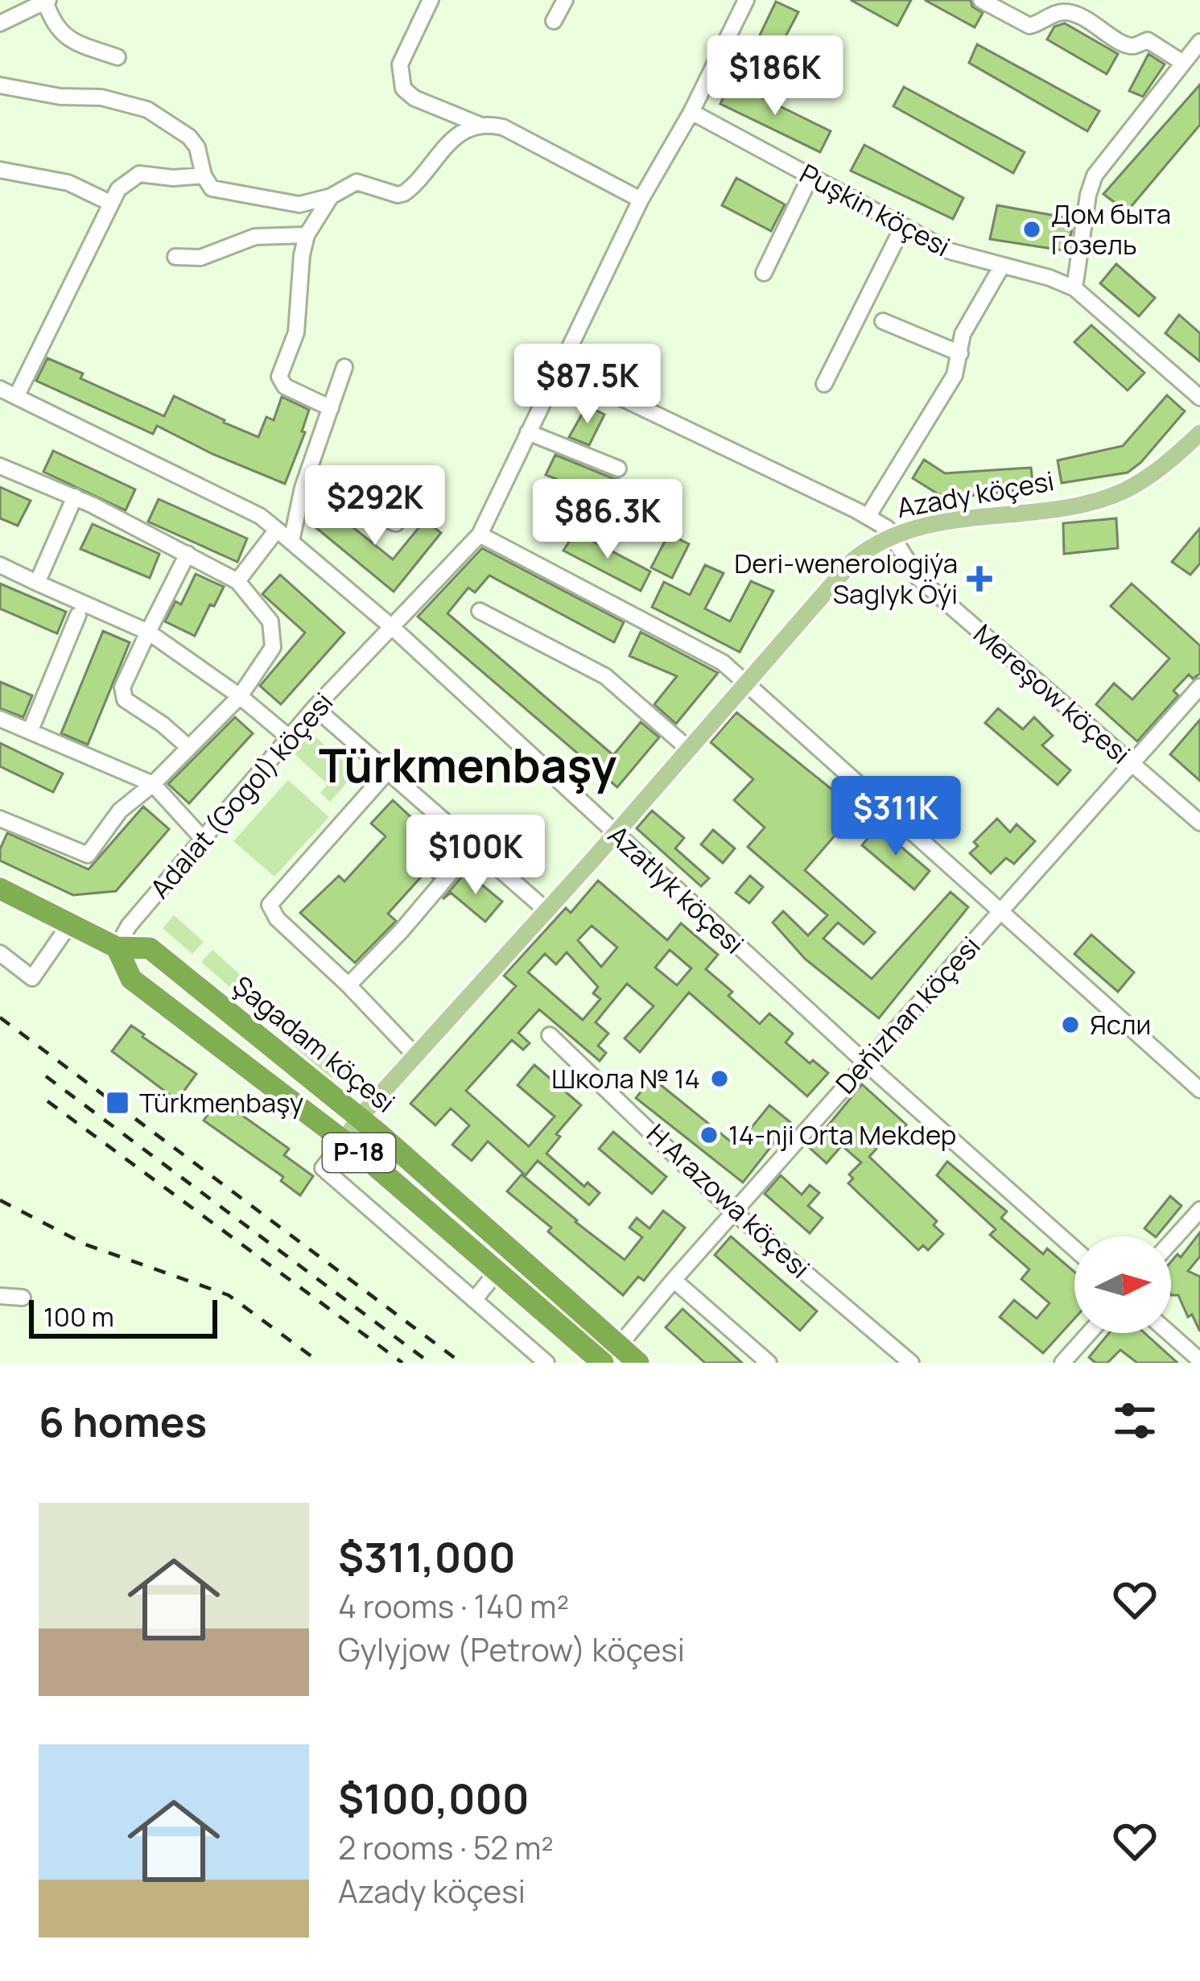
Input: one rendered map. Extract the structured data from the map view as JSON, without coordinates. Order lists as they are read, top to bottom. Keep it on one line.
{"streets":{"highway":["Şagadam köçesi","P-18"],"main road":["Azady köçesi"],"street":["Puşkin köçesi","Mereşow köçesi","Adalat (Gogol) köçesi","Azatlyk köçesi","Deňizhan köçesi","H Arazowa köçesi"]},"crossings":[["Puşkin köçesi","Adalat (Gogol) köçesi"],["Azady köçesi","Mereşow köçesi"],["Azady köçesi","Azatlyk köçesi"],["Azady köçesi","Şagadam köçesi"],["Azady köçesi","P-18"],["Mereşow köçesi","Adalat (Gogol) köçesi"],["Mereşow köçesi","Deňizhan köçesi"],["Adalat (Gogol) köçesi","Azatlyk köçesi"],["Adalat (Gogol) köçesi","Şagadam köçesi"],["Adalat (Gogol) köçesi","P-18"],["Azatlyk köçesi","Deňizhan köçesi"],["Deňizhan köçesi","Şagadam köçesi"],["Deňizhan köçesi","H Arazowa köçesi"],["Şagadam köçesi","P-18"]],"districts":["Türkmenbaşy"],"places":{"other":["Дом быта Гозель","Ясли","Школа № 14","14-nji Orta Mekdep"],"health":["Deri-wenerologiýa Saglyk Öýi"],"transit":["Türkmenbaşy"]},"scale_bar":"100 m","north":"right","page":{"price":["$186K","$87.5K","$292K","$86.3K","$311K","$100K"],"scale":"100 m","heading":"6 homes","list":[{"name":"$311,000","note":"4 rooms · 140 m² · Gylyjow (Petrow) köçesi"},{"name":"$100,000","note":"2 rooms · 52 m² · Azady köçesi"}]}}
